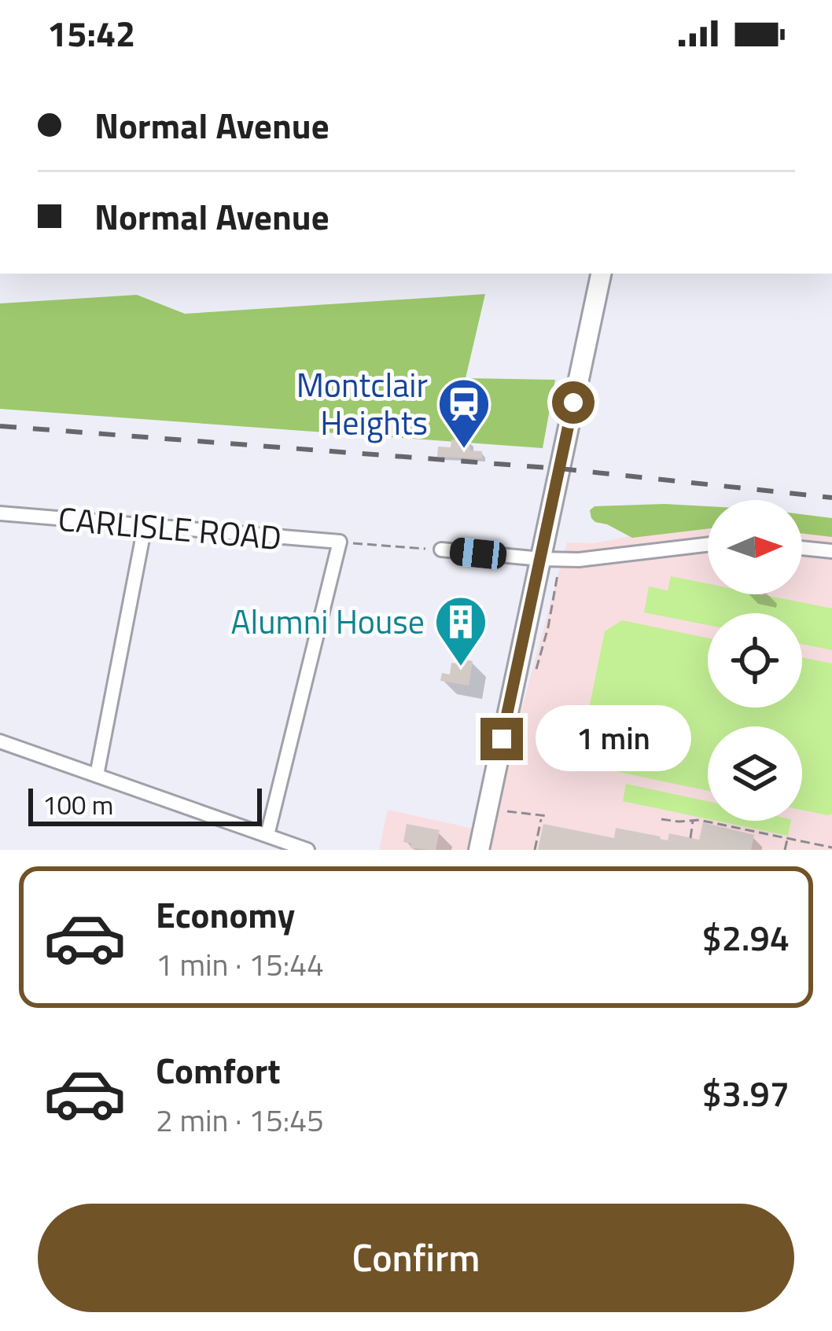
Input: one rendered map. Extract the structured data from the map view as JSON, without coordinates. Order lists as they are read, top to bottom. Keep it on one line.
{"streets":{"street":["CARLISLE ROAD"]},"places":{"station":["Montclair Heights"],"building":["Alumni House"]},"scale_bar":"100 m","north":"right","page":{"status":"15:42","banner":["Normal Avenue","Normal Avenue"],"bubble":"1 min","scale":"100 m","list":[{"name":"Economy","note":"1 min · 15:44","value":"$2.94"},{"name":"Comfort","note":"2 min · 15:45","value":"$3.97"}],"buttons":"Confirm"}}
